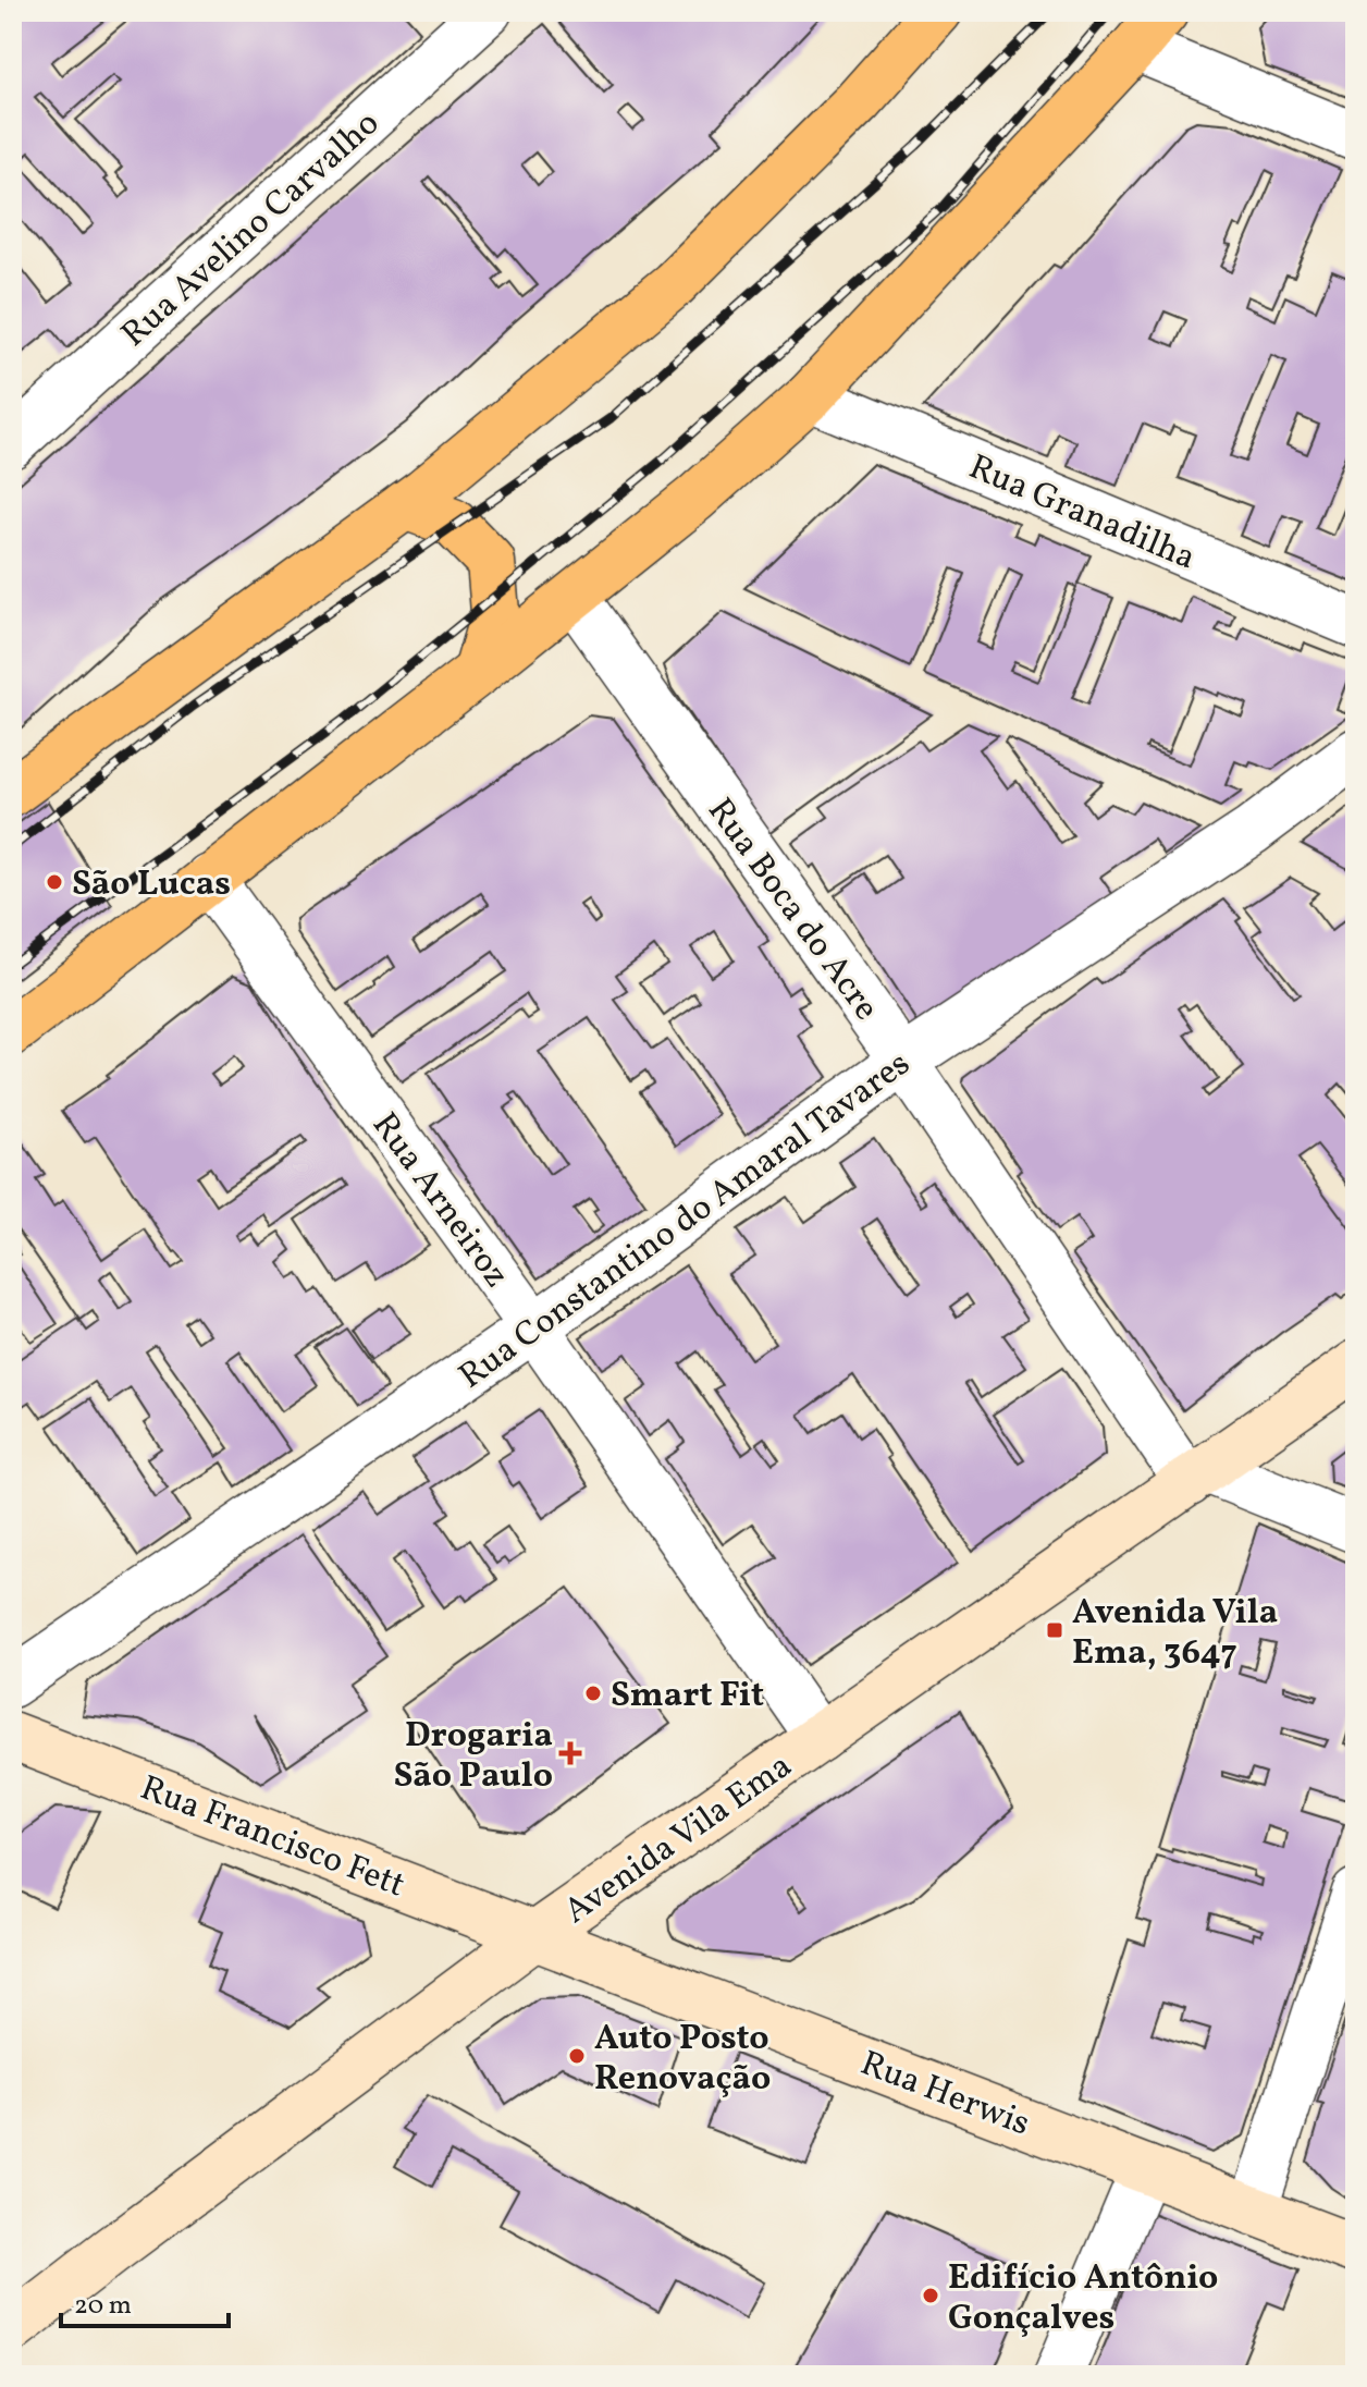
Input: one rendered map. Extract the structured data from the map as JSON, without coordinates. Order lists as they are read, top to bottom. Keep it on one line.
{"streets":{"main road":["Rua Francisco Fett","Avenida Vila Ema","Rua Herwis"],"street":["Rua Avelino Carvalho","Rua Granadilha","Rua Boca do Acre","Rua Arneiroz","Rua Constantino do Amaral Tavares"]},"crossings":[["Rua Boca do Acre","Rua Constantino do Amaral Tavares"],["Rua Boca do Acre","Avenida Vila Ema"],["Rua Arneiroz","Rua Constantino do Amaral Tavares"],["Rua Arneiroz","Avenida Vila Ema"],["Rua Francisco Fett","Avenida Vila Ema"],["Rua Francisco Fett","Rua Herwis"],["Avenida Vila Ema","Rua Herwis"]],"places":{"other":["São Lucas","Smart Fit","Auto Posto Renovação","Edifício Antônio Gonçalves"],"transit":["Avenida Vila Ema, 3647"],"health":["Drogaria São Paulo"]},"scale_bar":"20 m"}
